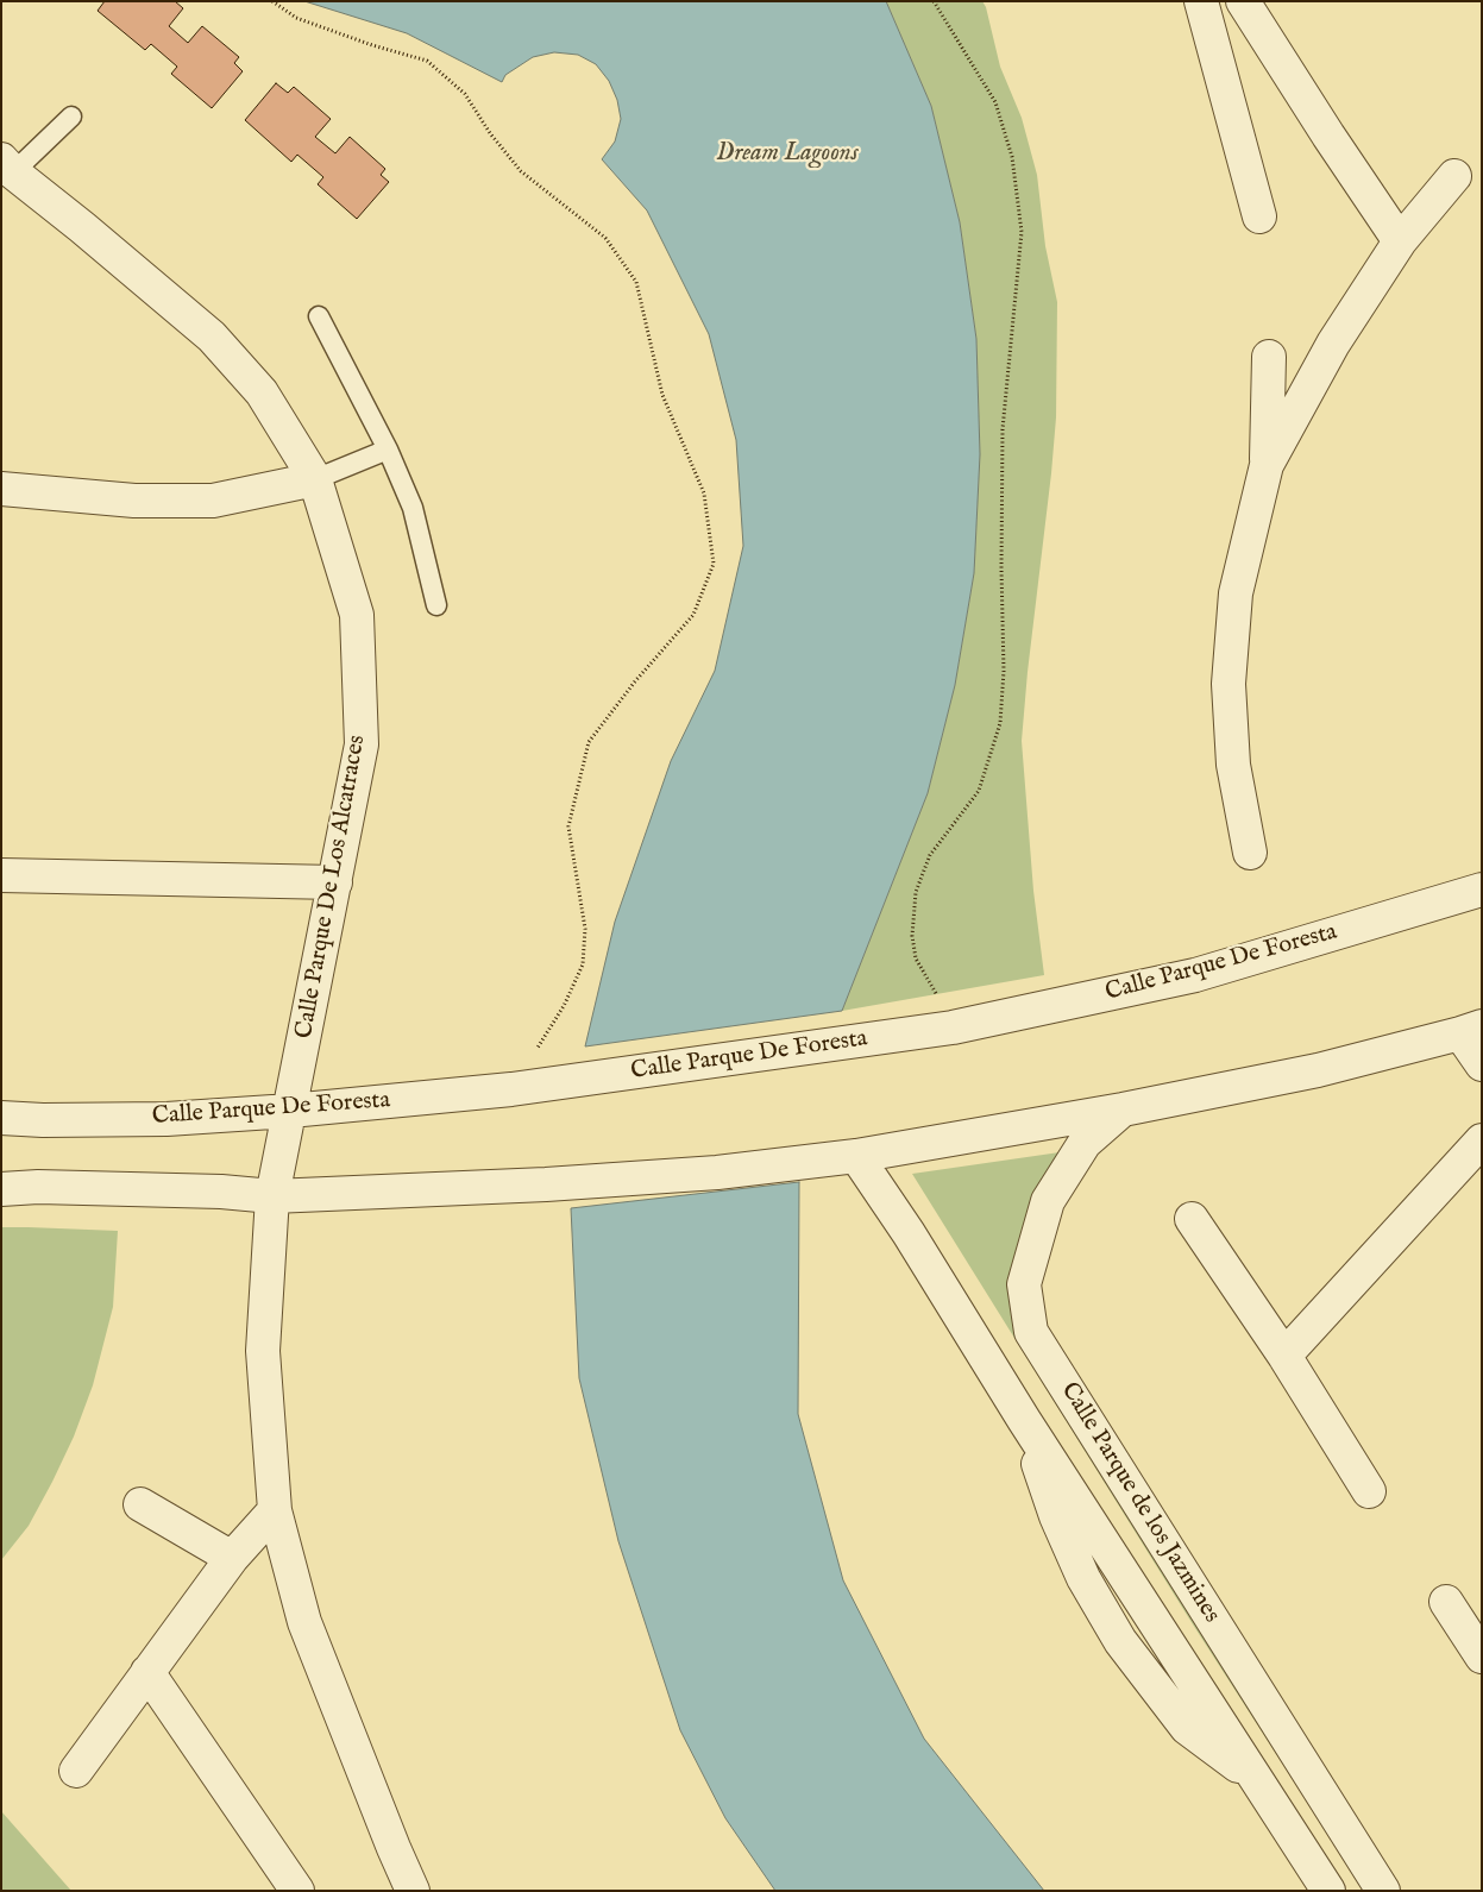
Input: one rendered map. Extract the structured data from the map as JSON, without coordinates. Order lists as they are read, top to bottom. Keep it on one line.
{"streets":{"street":["Calle Parque De Los Alcatraces","Calle Parque De Foresta","Calle Parque de los Jazmines"]},"crossings":[["Calle Parque De Los Alcatraces","Calle Parque De Foresta"]],"water":["Dream Lagoons"]}
